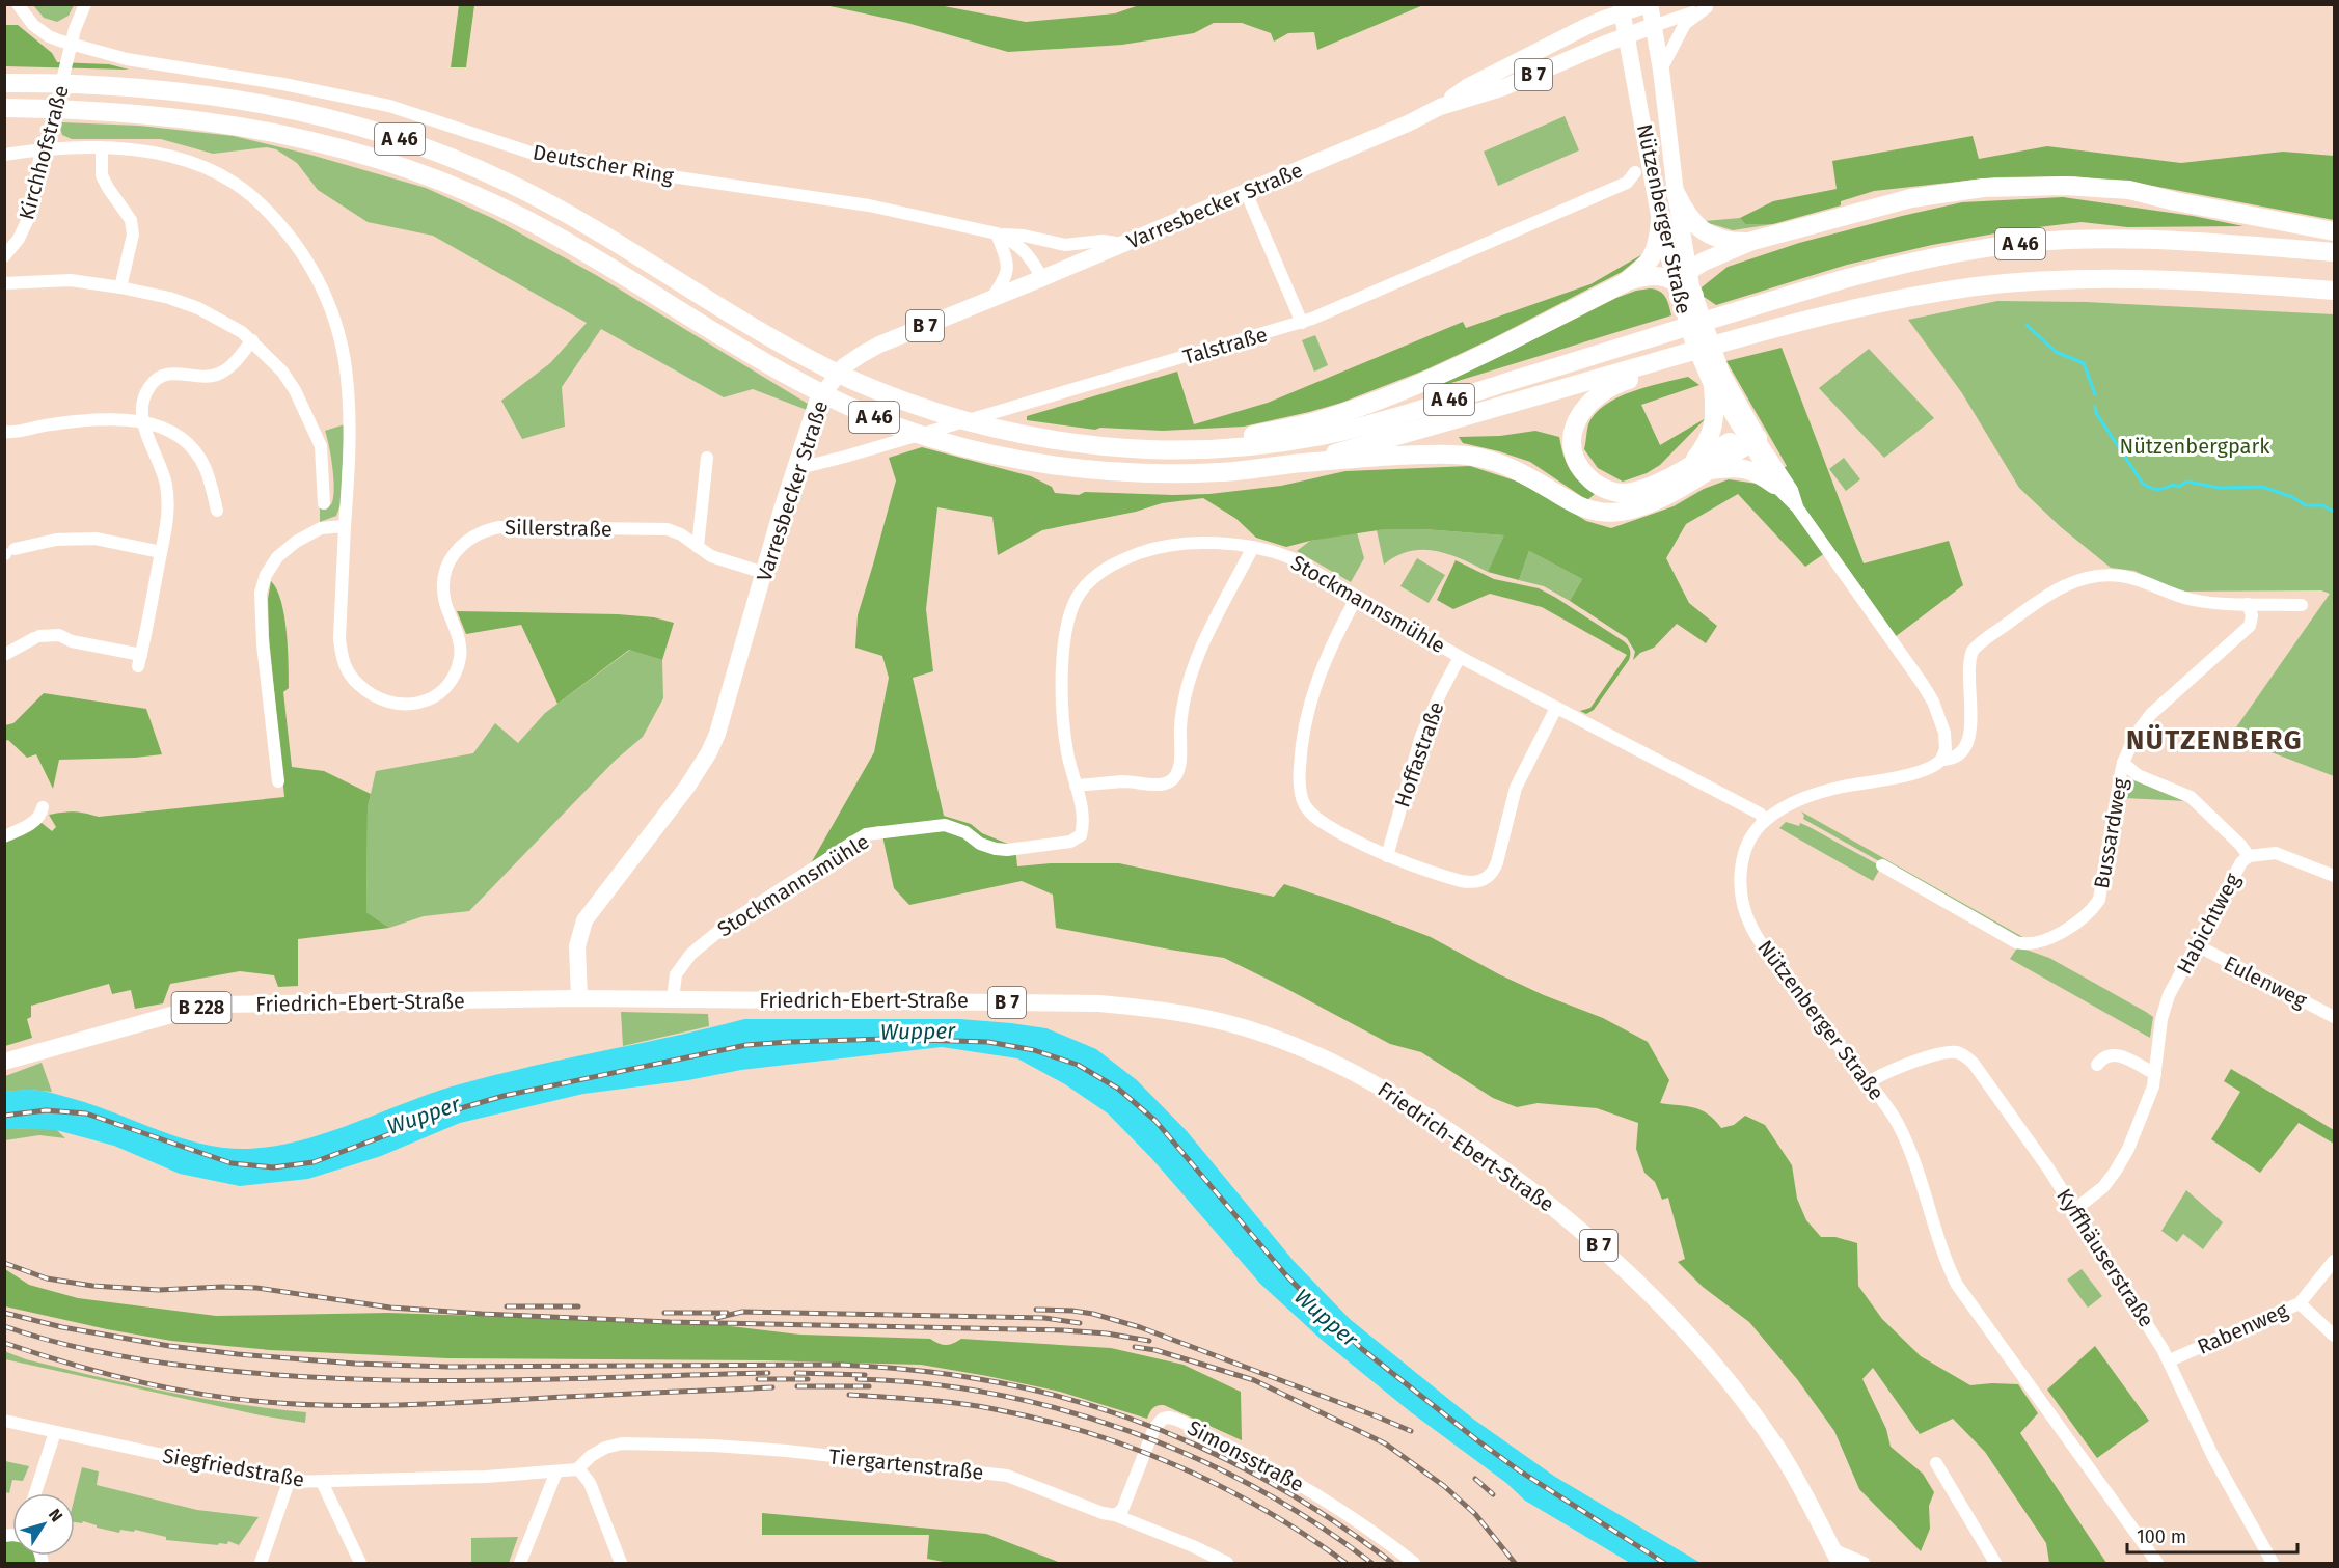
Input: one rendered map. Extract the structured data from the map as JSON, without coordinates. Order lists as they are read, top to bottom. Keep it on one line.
{"streets":{"highway":["A 46"],"main road":["B 7","Varresbecker Straße","Nützenberger Straße","Friedrich-Ebert-Straße","B 228"],"street":["Kirchhofstraße","Deutscher Ring","Talstraße","Sillerstraße","Stockmannsmühle","Hoffastraße","Bussardweg","Habichtweg","Eulenweg","Kyffhäuserstraße","Rabenweg","Simonsstraße","Tiergartenstraße","Siegfriedstraße"]},"crossings":[["B 7","Varresbecker Straße"],["B 7","Nützenberger Straße"],["Kirchhofstraße","Deutscher Ring"],["Kirchhofstraße","Sillerstraße"],["Deutscher Ring","Varresbecker Straße"],["Varresbecker Straße","Nützenberger Straße"],["Varresbecker Straße","Talstraße"],["Varresbecker Straße","Sillerstraße"],["Varresbecker Straße","Friedrich-Ebert-Straße"],["Nützenberger Straße","Stockmannsmühle"],["Nützenberger Straße","Kyffhäuserstraße"],["Stockmannsmühle","Hoffastraße"],["Stockmannsmühle","Friedrich-Ebert-Straße"],["Bussardweg","Habichtweg"],["Habichtweg","Eulenweg"],["Habichtweg","Kyffhäuserstraße"],["Kyffhäuserstraße","Rabenweg"],["Simonsstraße","Tiergartenstraße"],["Tiergartenstraße","Siegfriedstraße"]],"districts":["NÜTZENBERG"],"water":["Wupper"],"parks":["Nützenbergpark"],"scale_bar":"100 m","north":"top right"}
